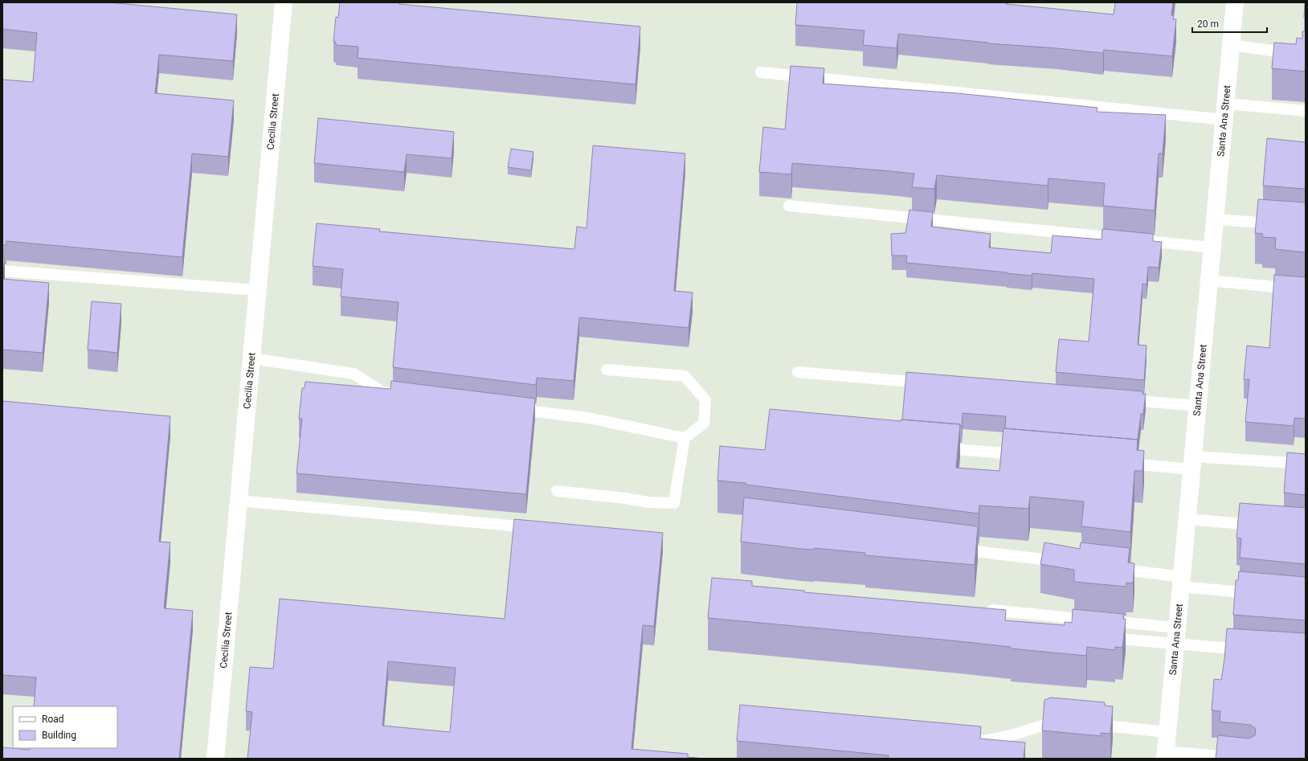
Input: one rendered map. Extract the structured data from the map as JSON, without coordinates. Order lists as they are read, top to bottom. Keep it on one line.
{"streets":{"street":["Cecilia Street","Santa Ana Street"]},"legend":["Road","Building"],"scale_bar":"20 m"}
